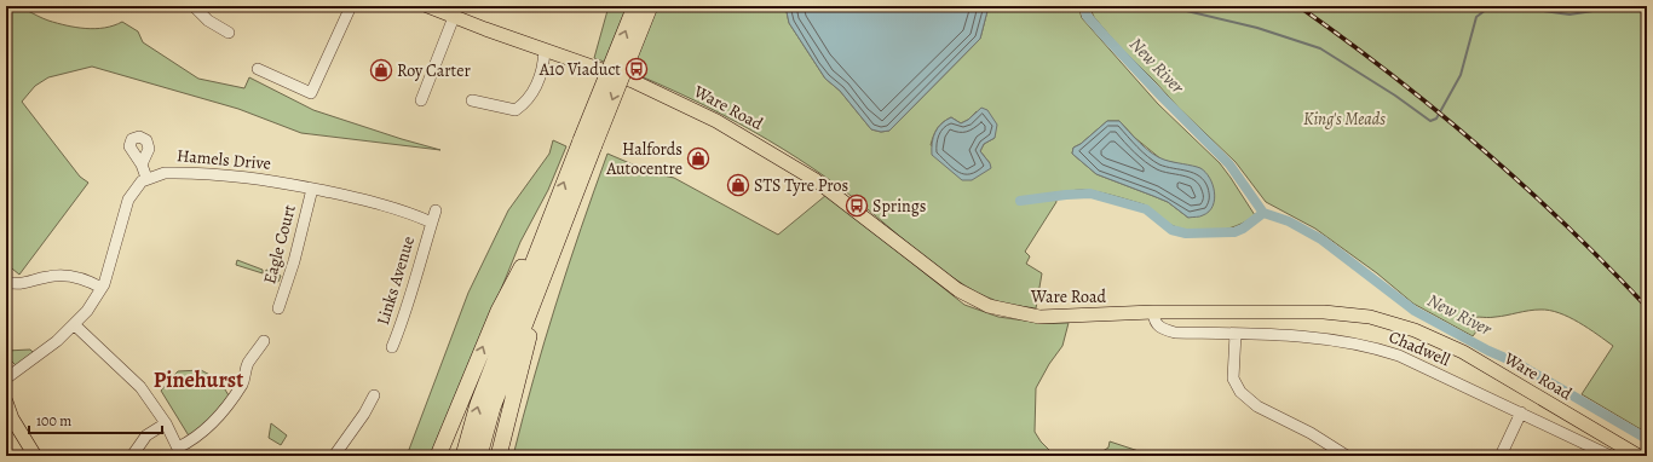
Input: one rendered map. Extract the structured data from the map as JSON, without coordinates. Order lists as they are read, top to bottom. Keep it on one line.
{"streets":{"main road":["Ware Road"],"street":["Hamels Drive","Eagle Court","Links Avenue","Chadwell"]},"crossings":[["Ware Road","Chadwell"],["Hamels Drive","Eagle Court"],["Hamels Drive","Links Avenue"]],"districts":["Pinehurst"],"water":["New River"],"parks":["King's Meads"],"places":{"bus stop":["A10 Viaduct","Springs"],"shop":["Roy Carter","Halfords Autocentre","STS Tyre Pros"]},"scale_bar":"100 m"}
